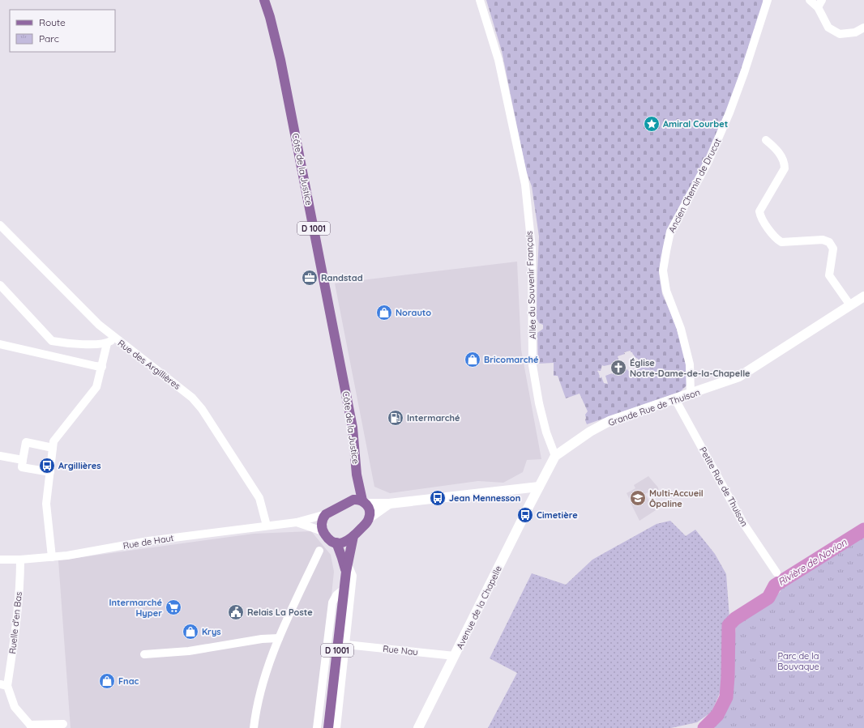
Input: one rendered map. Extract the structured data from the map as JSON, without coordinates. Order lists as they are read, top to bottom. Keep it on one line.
{"streets":{"main road":["Côte de la Justice","D 1001"],"street":["Ancien Chemin de Drucat","Allée du Souvenir Français","Rue des Argillières","Grande Rue de Thuison","Petite Rue de Thuison","Rue de Haut","Avenue de la Chapelle","Ruelle d'en Bas","Rue Nau"]},"crossings":[["Côte de la Justice","D 1001"],["Côte de la Justice","Rue de Haut"],["Ancien Chemin de Drucat","Grande Rue de Thuison"],["D 1001","Rue de Haut"],["Allée du Souvenir Français","Grande Rue de Thuison"],["Rue des Argillières","Rue de Haut"],["Grande Rue de Thuison","Petite Rue de Thuison"],["Grande Rue de Thuison","Avenue de la Chapelle"],["Rue de Haut","Ruelle d'en Bas"],["Avenue de la Chapelle","Rue Nau"]],"water":["Rivière de Novion"],"parks":["Parc de la Bouvaque"],"places":{"place":["Amiral Courbet"],"office":["Randstad"],"shop":["Norauto","Bricomarché","Krys","Fnac"],"church":["Église Notre-Dame-de-la-Chapelle"],"fuel station":["Intermarché"],"bus stop":["Argillières","Jean Mennesson","Cimetière"],"school or university":["Multi-Accueil Ôpaline"],"supermarket":["Intermarché Hyper"],"public building":["Relais La Poste"]},"legend":["Route","Parc"]}
